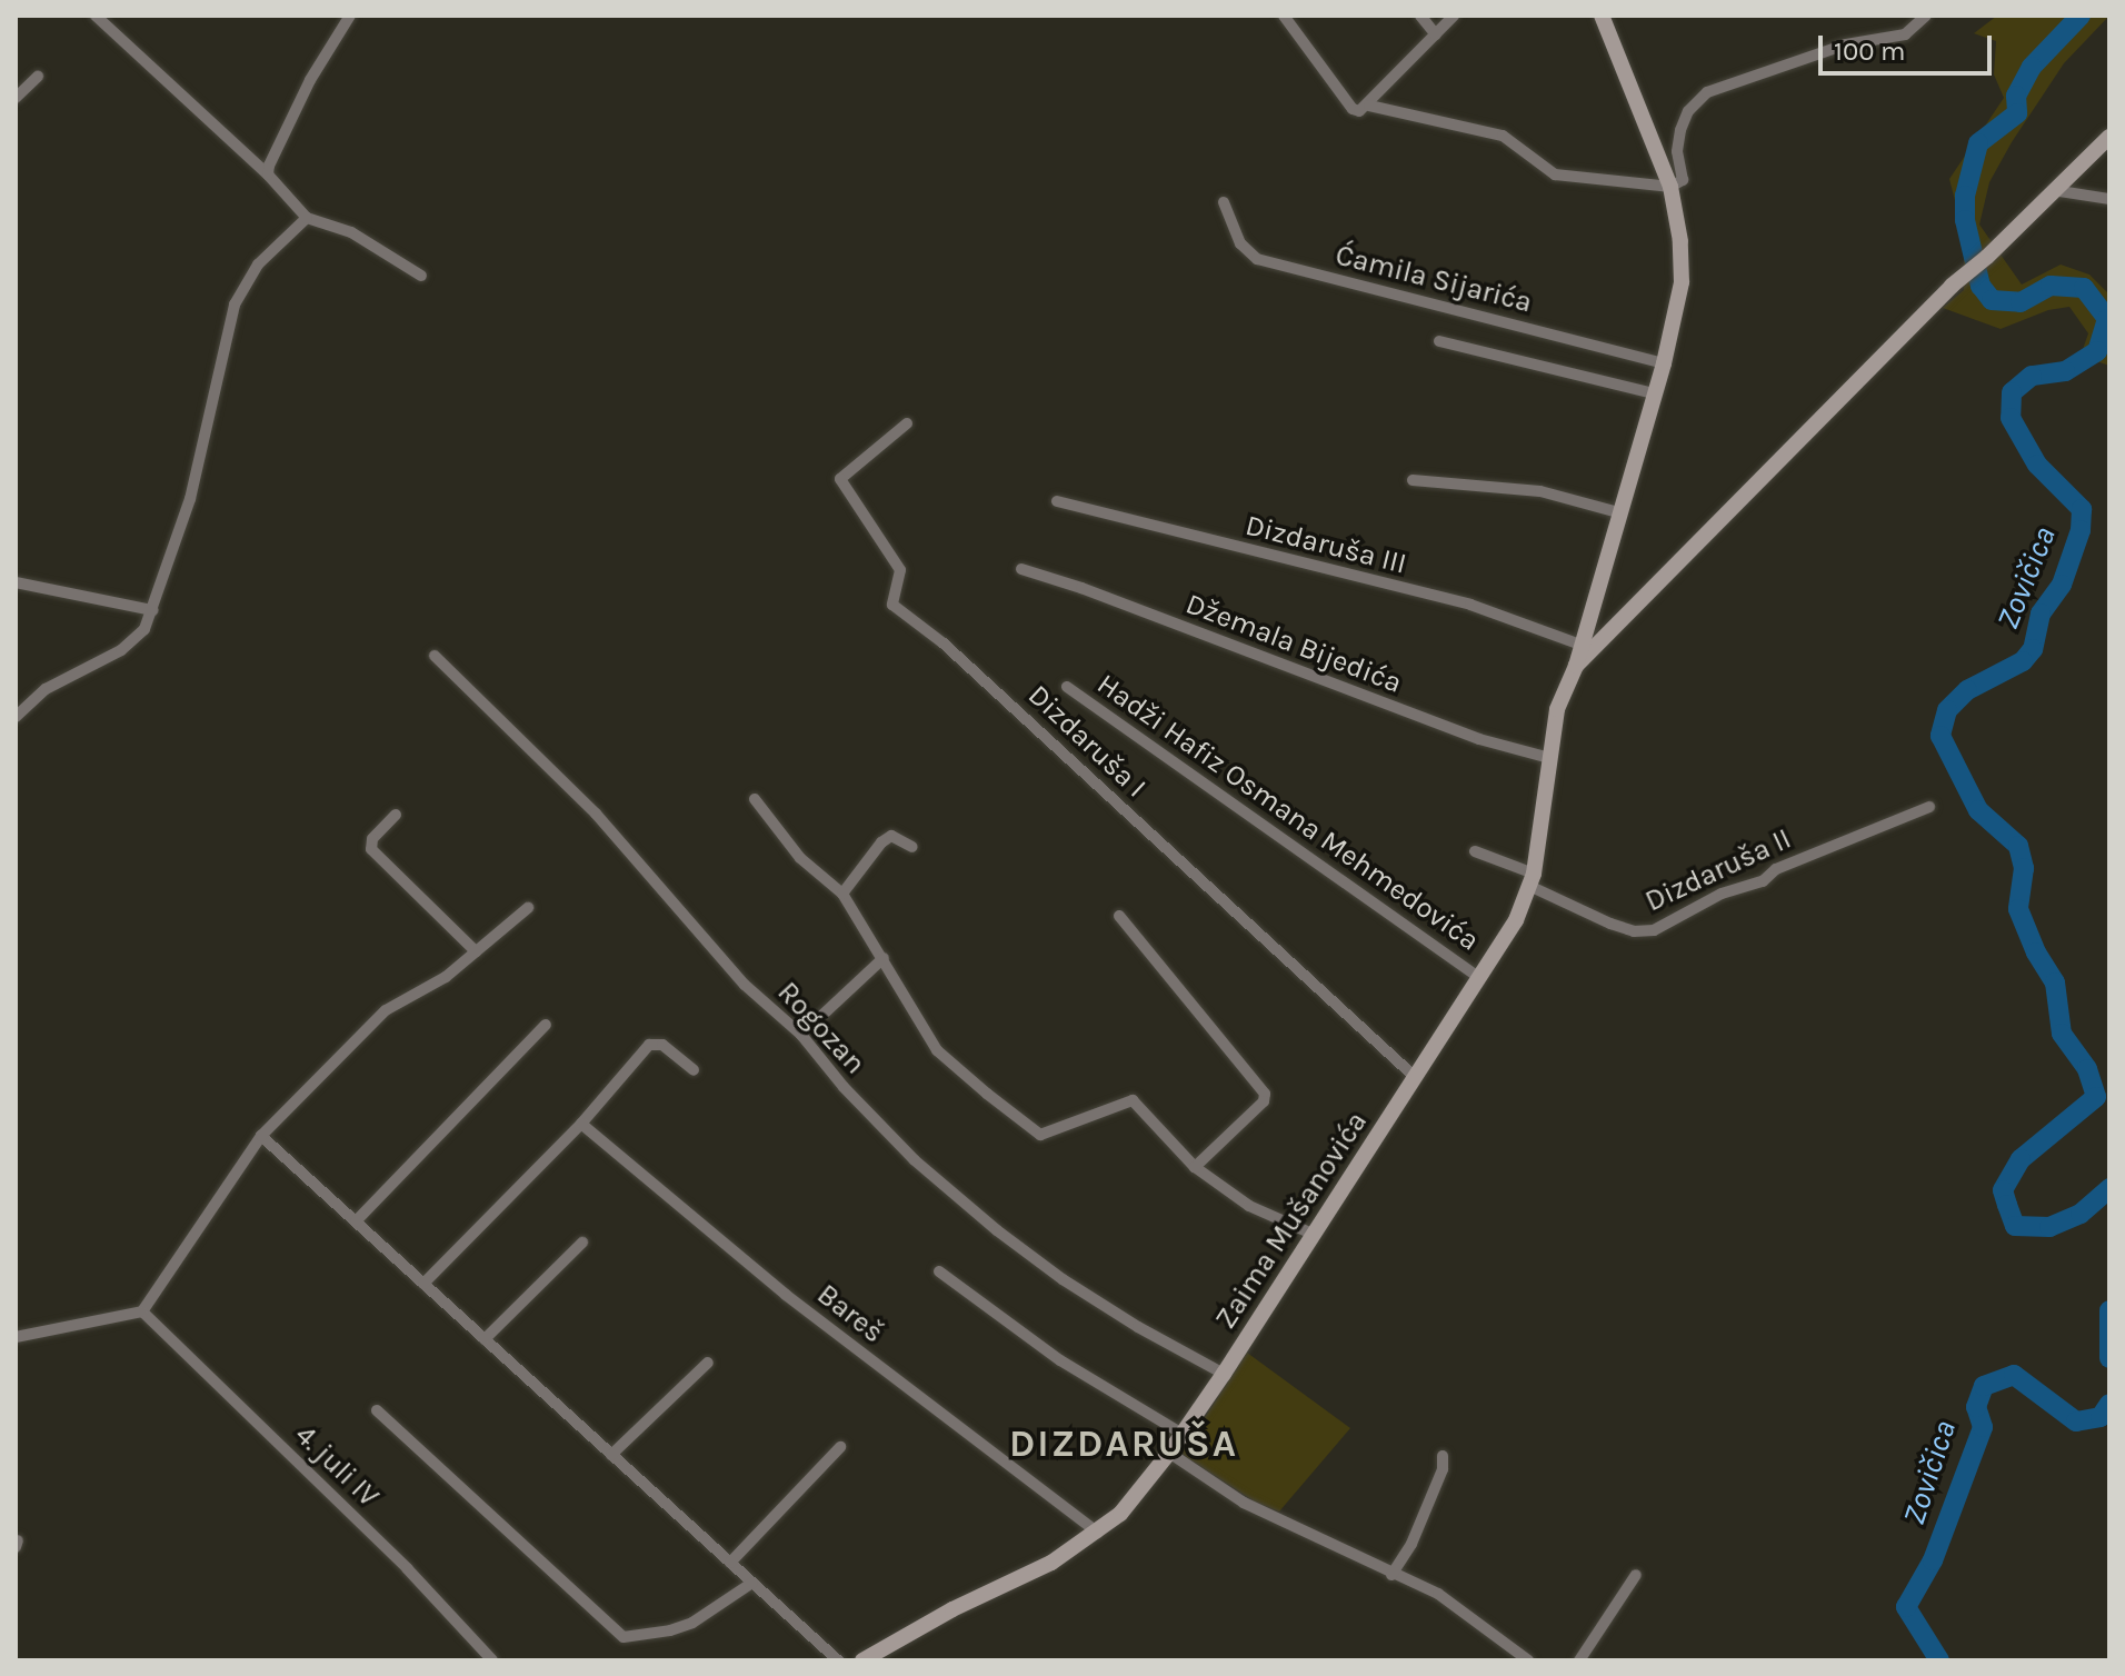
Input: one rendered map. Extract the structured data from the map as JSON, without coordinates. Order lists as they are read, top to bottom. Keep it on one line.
{"streets":{"street":["Ćamila Sijarića","Dizdaruša III","Džemala Bijedića","Dizdaruša I","Hadži Hafiz Osmana Mehmedovića","Dizdaruša II","Rogozan","Zaima Mušanovića","Bareš","4. juli IV"]},"crossings":[["Džemala Bijedića","Zaima Mušanovića"],["Dizdaruša I","Zaima Mušanovića"],["Hadži Hafiz Osmana Mehmedovića","Zaima Mušanovića"],["Dizdaruša II","Zaima Mušanovića"],["Rogozan","Zaima Mušanovića"],["Zaima Mušanovića","Bareš"]],"districts":["DIZDARUŠA"],"water":["Zovičica"],"scale_bar":"100 m"}
